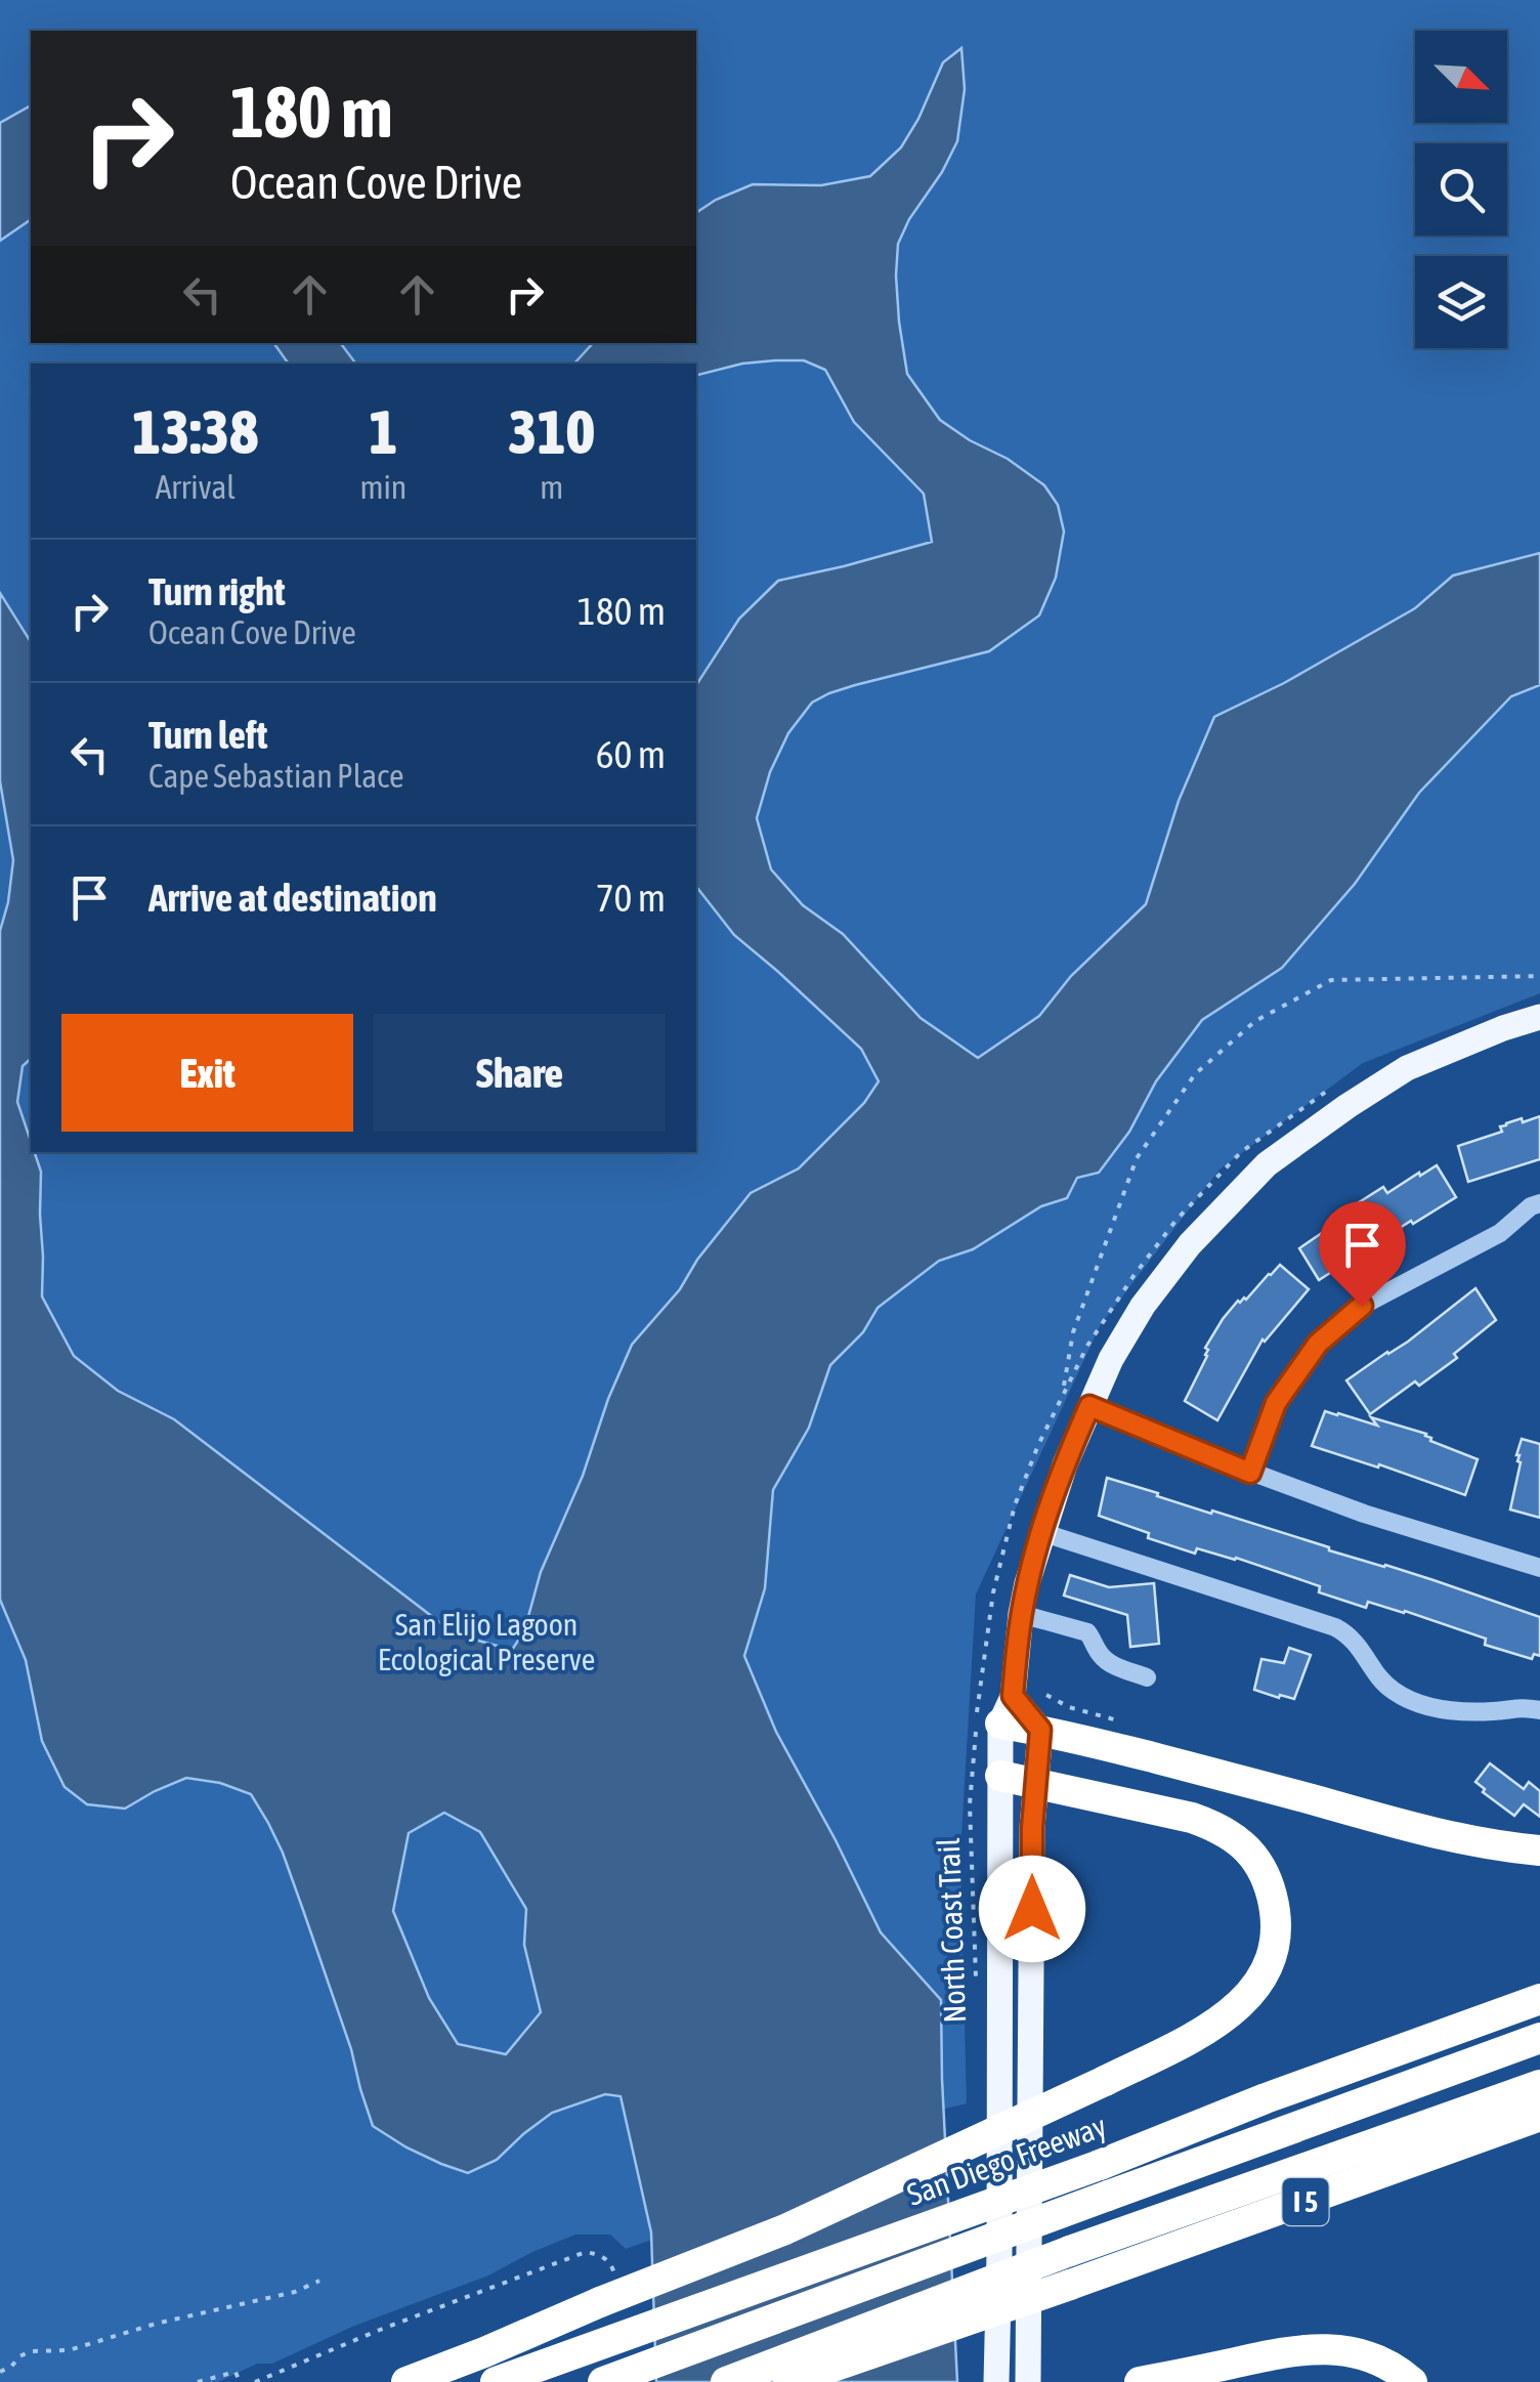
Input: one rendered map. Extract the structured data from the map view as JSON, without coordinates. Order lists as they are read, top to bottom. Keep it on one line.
{"streets":{"highway":["San Diego Freeway","I 5"],"path":["North Coast Trail"]},"parks":["San Elijo Lagoon Ecological Preserve"],"north":"bottom right","page":{"turn":["180 m","Ocean Cove Drive"],"eta":["13:38","Arrival","1","min","310","m"],"list":[{"name":"Turn right","note":"Ocean Cove Drive","value":"180 m"},{"name":"Turn left","note":"Cape Sebastian Place","value":"60 m"},{"name":"Arrive at destination","value":"70 m"}],"buttons":["Exit","Share"]}}
